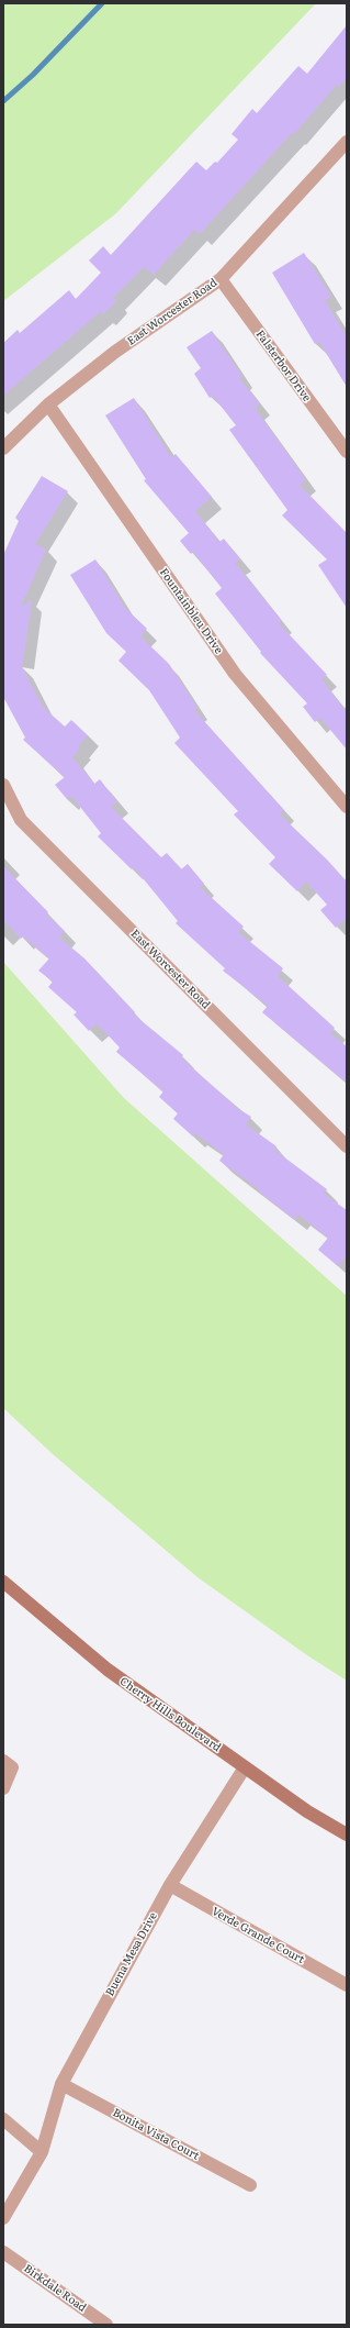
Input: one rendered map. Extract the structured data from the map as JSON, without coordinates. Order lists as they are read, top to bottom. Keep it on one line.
{"streets":{"street":["East Worcester Road","Falsterbor Drive","Fountainbleu Drive","Cherry Hills Boulevard","Verde Grande Court","Buena Mesa Drive","Bonita Vista Court","Birkdale Road"]},"crossings":[["East Worcester Road","Falsterbor Drive"],["East Worcester Road","Fountainbleu Drive"],["Cherry Hills Boulevard","Buena Mesa Drive"],["Verde Grande Court","Buena Mesa Drive"],["Buena Mesa Drive","Bonita Vista Court"]]}
